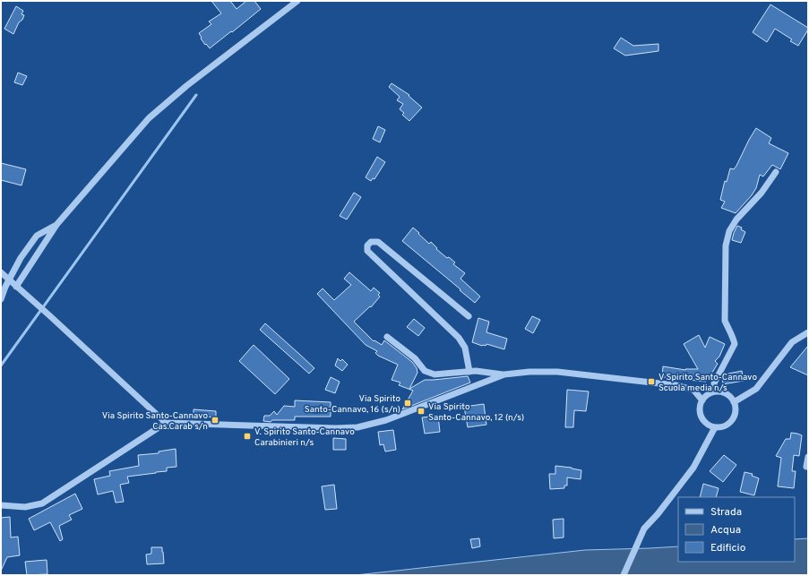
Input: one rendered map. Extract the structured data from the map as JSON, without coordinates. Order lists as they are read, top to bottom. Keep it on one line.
{"places":{"transit":["V Spirito Santo-Cannavo Scuola media n/s","Via Spirito Santo-Cannavo, 16 (s/n)","Via Spirito Santo-Cannavo, 12 (n/s)","Via Spirito Santo-Cannavo Cas.Carab s/n","V. Spirito Santo-Cannavo Carabinieri n/s"]},"legend":["Strada","Acqua","Edificio"]}
